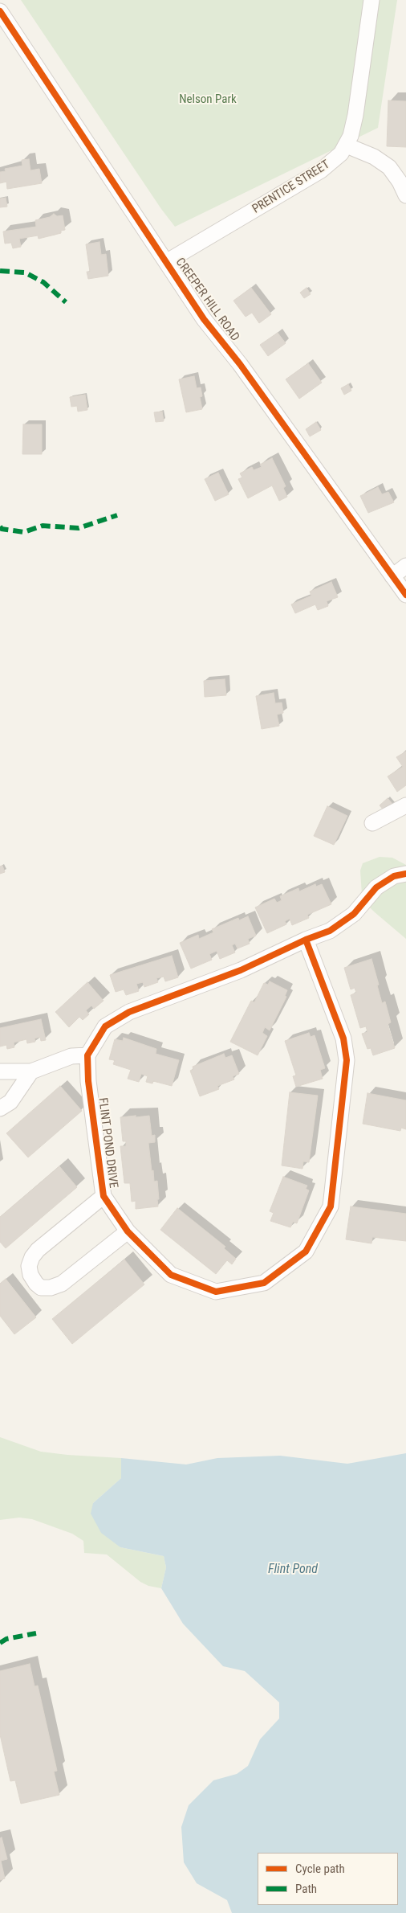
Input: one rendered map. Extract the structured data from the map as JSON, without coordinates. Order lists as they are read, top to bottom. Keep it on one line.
{"streets":{"street":["PRENTICE STREET","CREEPER HILL ROAD","FLINT POND DRIVE"]},"crossings":[["PRENTICE STREET","CREEPER HILL ROAD"]],"water":["Flint Pond"],"parks":["Nelson Park"],"legend":["Cycle path","Path"]}
